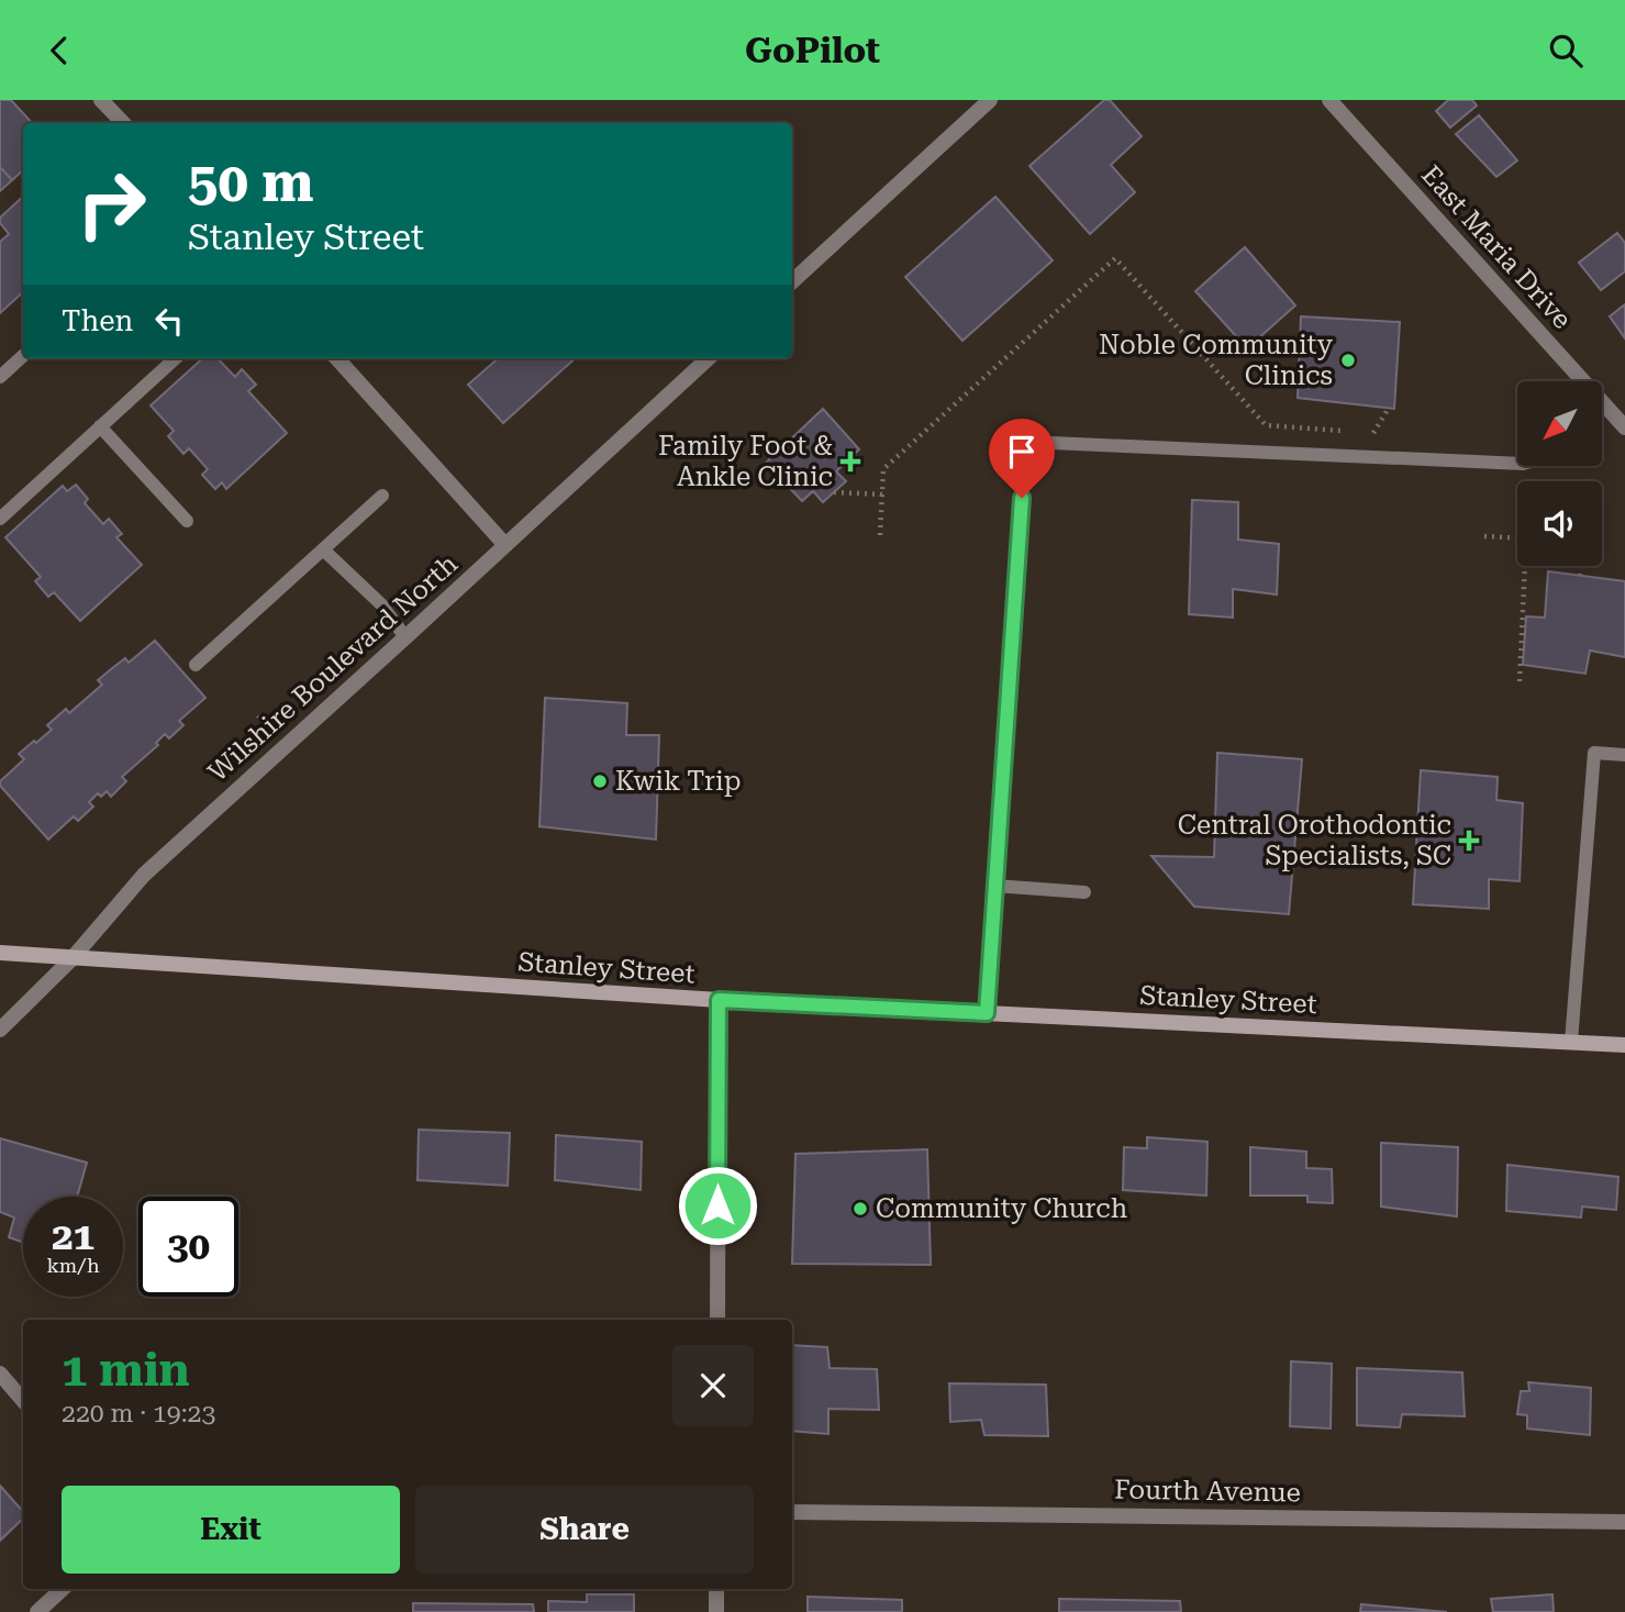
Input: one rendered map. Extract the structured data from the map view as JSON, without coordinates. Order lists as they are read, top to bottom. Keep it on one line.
{"streets":{"street":["East Maria Drive","Wilshire Boulevard North","Stanley Street","Fourth Avenue"]},"crossings":[["Wilshire Boulevard North","Stanley Street"]],"places":{"other":["Noble Community Clinics","Kwik Trip","Community Church"],"health":["Family Foot & Ankle Clinic","Central Orothodontic Specialists, SC"]},"north":"bottom left","page":{"header":"GoPilot","turn":["50 m","Stanley Street"],"then":"Then","speed":"21 km/h","limit":"30","heading":["1 min","220 m · 19:23"],"buttons":["Exit","Share"]}}
